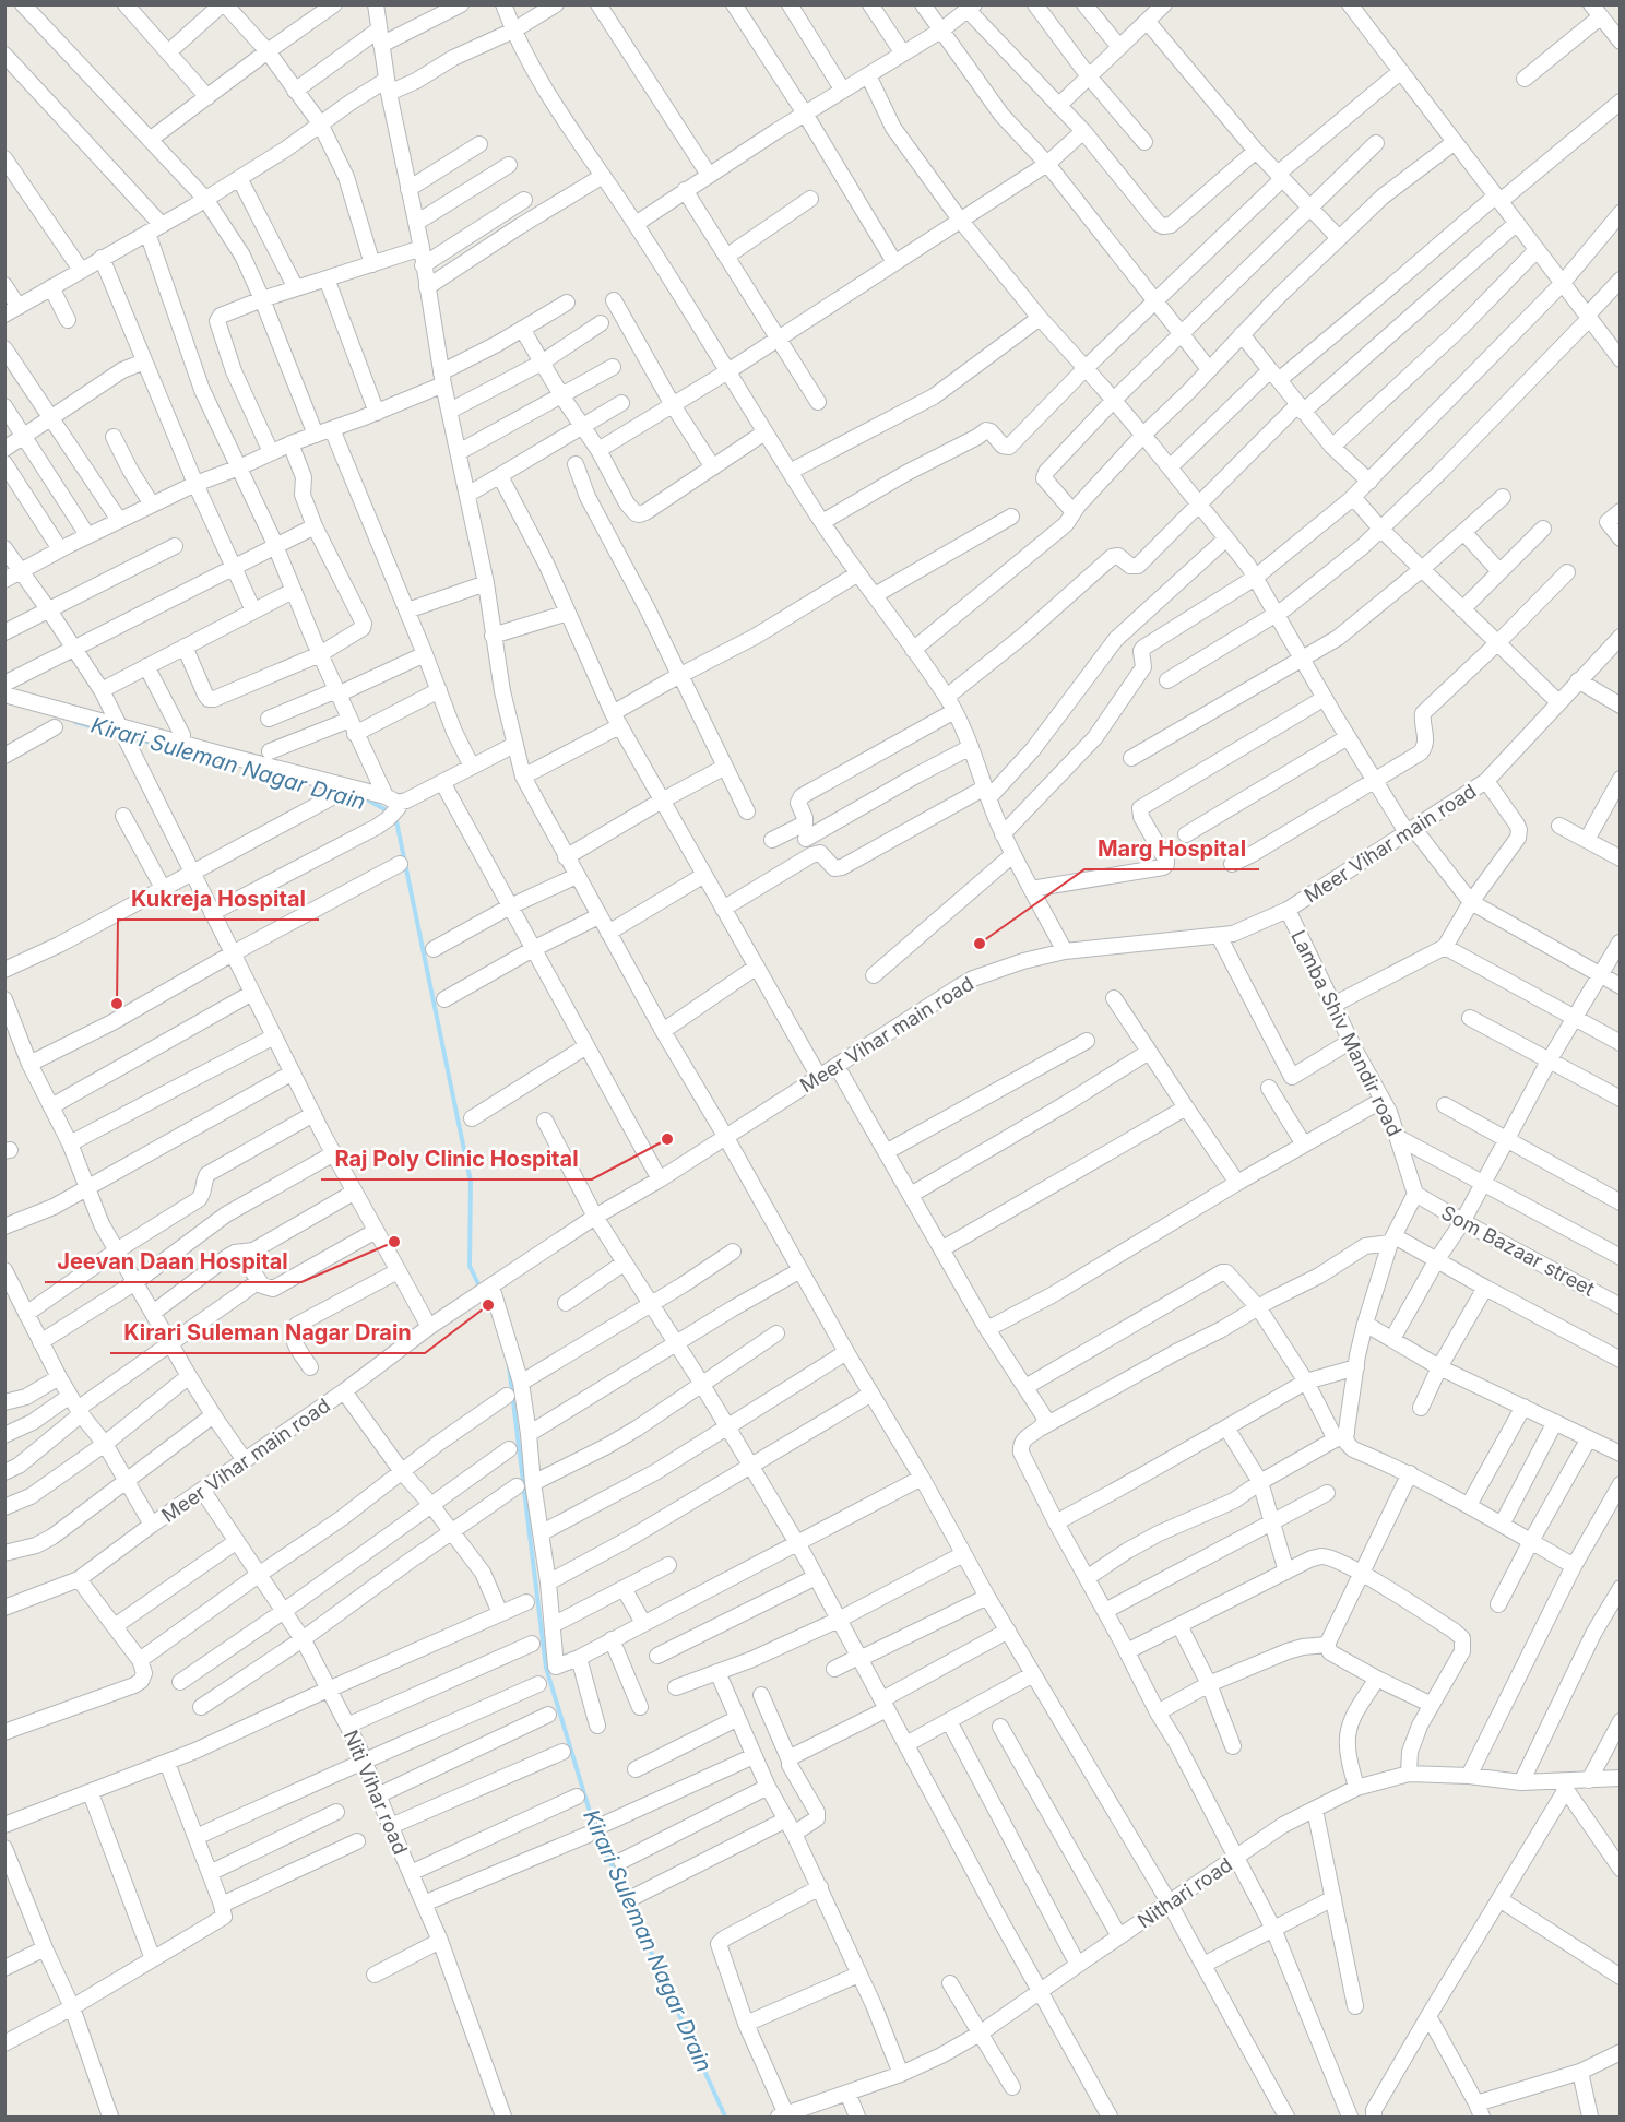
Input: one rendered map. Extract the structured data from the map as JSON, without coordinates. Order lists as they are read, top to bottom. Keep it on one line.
{"streets":{"street":["Meer Vihar main road","Lamba Shiv Mandir road","Som Bazaar street","Niti Vihar road","Nithari road"]},"crossings":[["Meer Vihar main road","Lamba Shiv Mandir road"],["Meer Vihar main road","Niti Vihar road"],["Lamba Shiv Mandir road","Som Bazaar street"]],"water":["Kirari Suleman Nagar Drain"],"places":["Marg Hospital","Kukreja Hospital","Raj Poly Clinic Hospital","Jeevan Daan Hospital","Kirari Suleman Nagar Drain"]}
